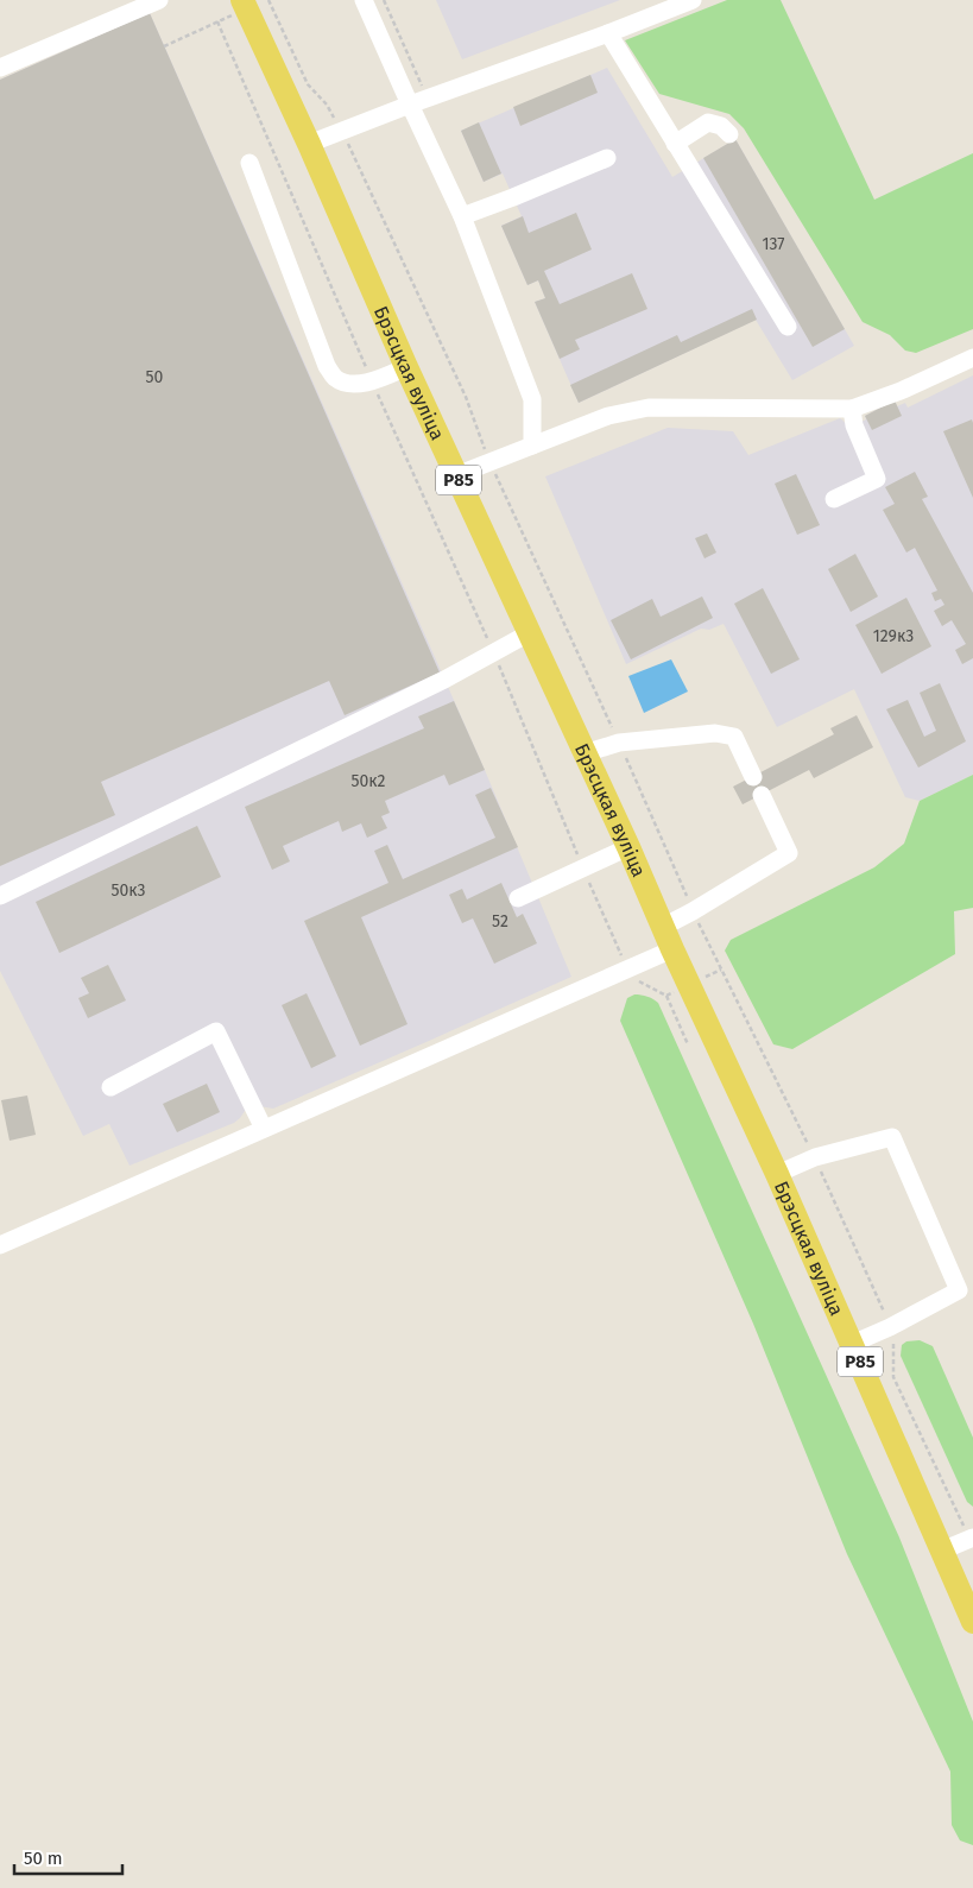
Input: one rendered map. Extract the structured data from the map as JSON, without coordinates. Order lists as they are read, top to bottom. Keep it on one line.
{"streets":{"main road":["Брэсцкая вуліца","Р85"]},"house_numbers":["137","50","129к3","50к2","50к3","52"],"scale_bar":"50 m"}
